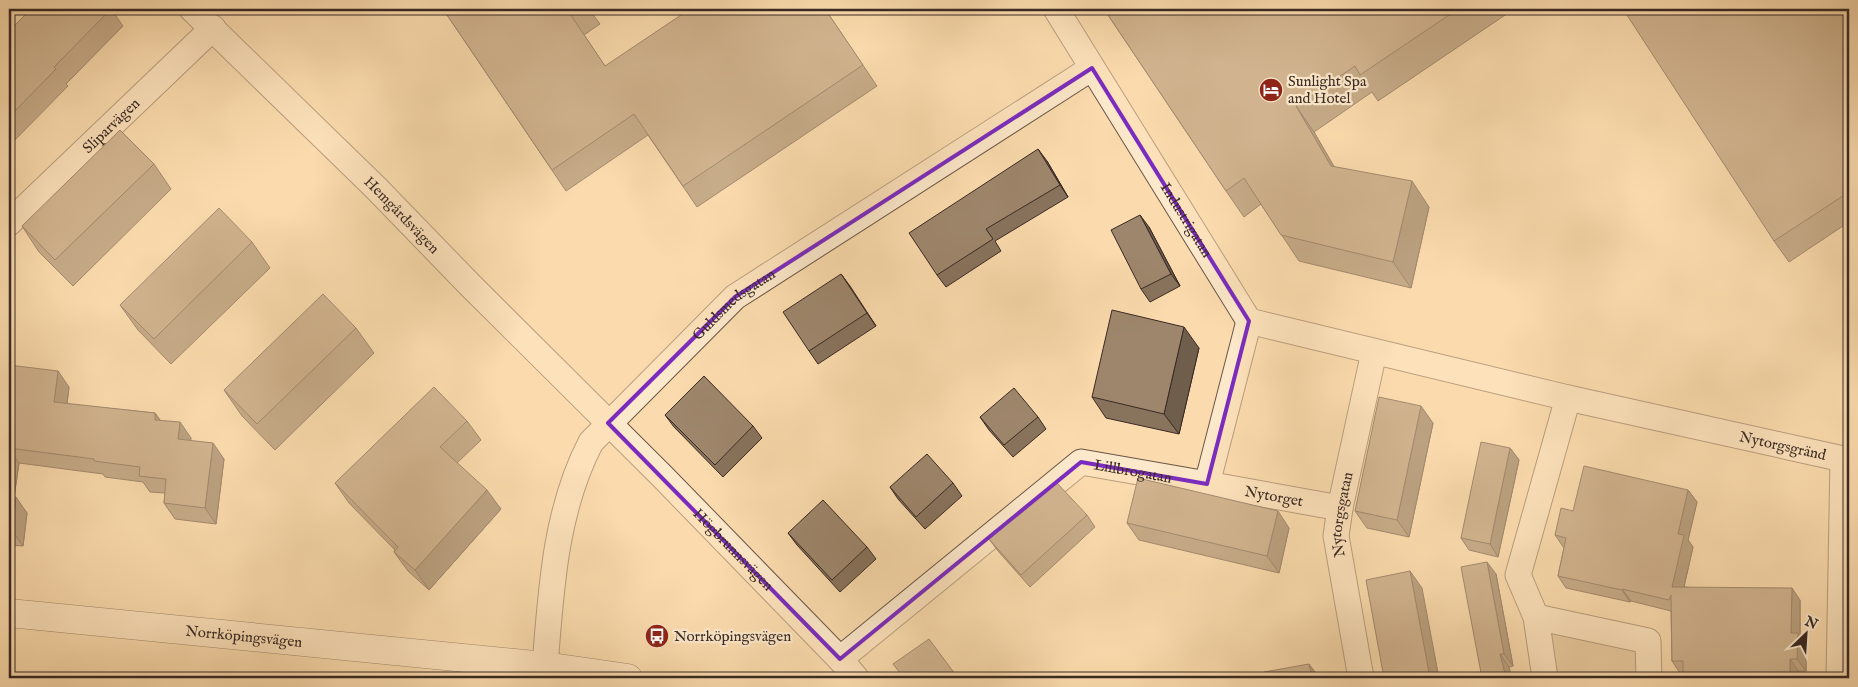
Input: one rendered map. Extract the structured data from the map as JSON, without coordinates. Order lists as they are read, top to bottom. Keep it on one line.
{"streets":{"street":["Sliparvägen","Hemgårdsvägen","Industrigatan","Guldsmedsgatan","Nytorgsgränd","Lillbrogatan","Nytorget","Nytorgsgatan","Högbrunnsvägen","Norrköpingsvägen"]},"crossings":[["Sliparvägen","Hemgårdsvägen"],["Hemgårdsvägen","Guldsmedsgatan"],["Hemgårdsvägen","Högbrunnsvägen"],["Industrigatan","Guldsmedsgatan"],["Guldsmedsgatan","Högbrunnsvägen"],["Guldsmedsgatan","Norrköpingsvägen"],["Nytorgsgränd","Nytorgsgatan"],["Lillbrogatan","Nytorget"],["Lillbrogatan","Högbrunnsvägen"],["Nytorget","Nytorgsgatan"]],"places":{"hotel":["Sunlight Spa and Hotel"],"bus stop":["Norrköpingsvägen"]},"north":"top right"}
